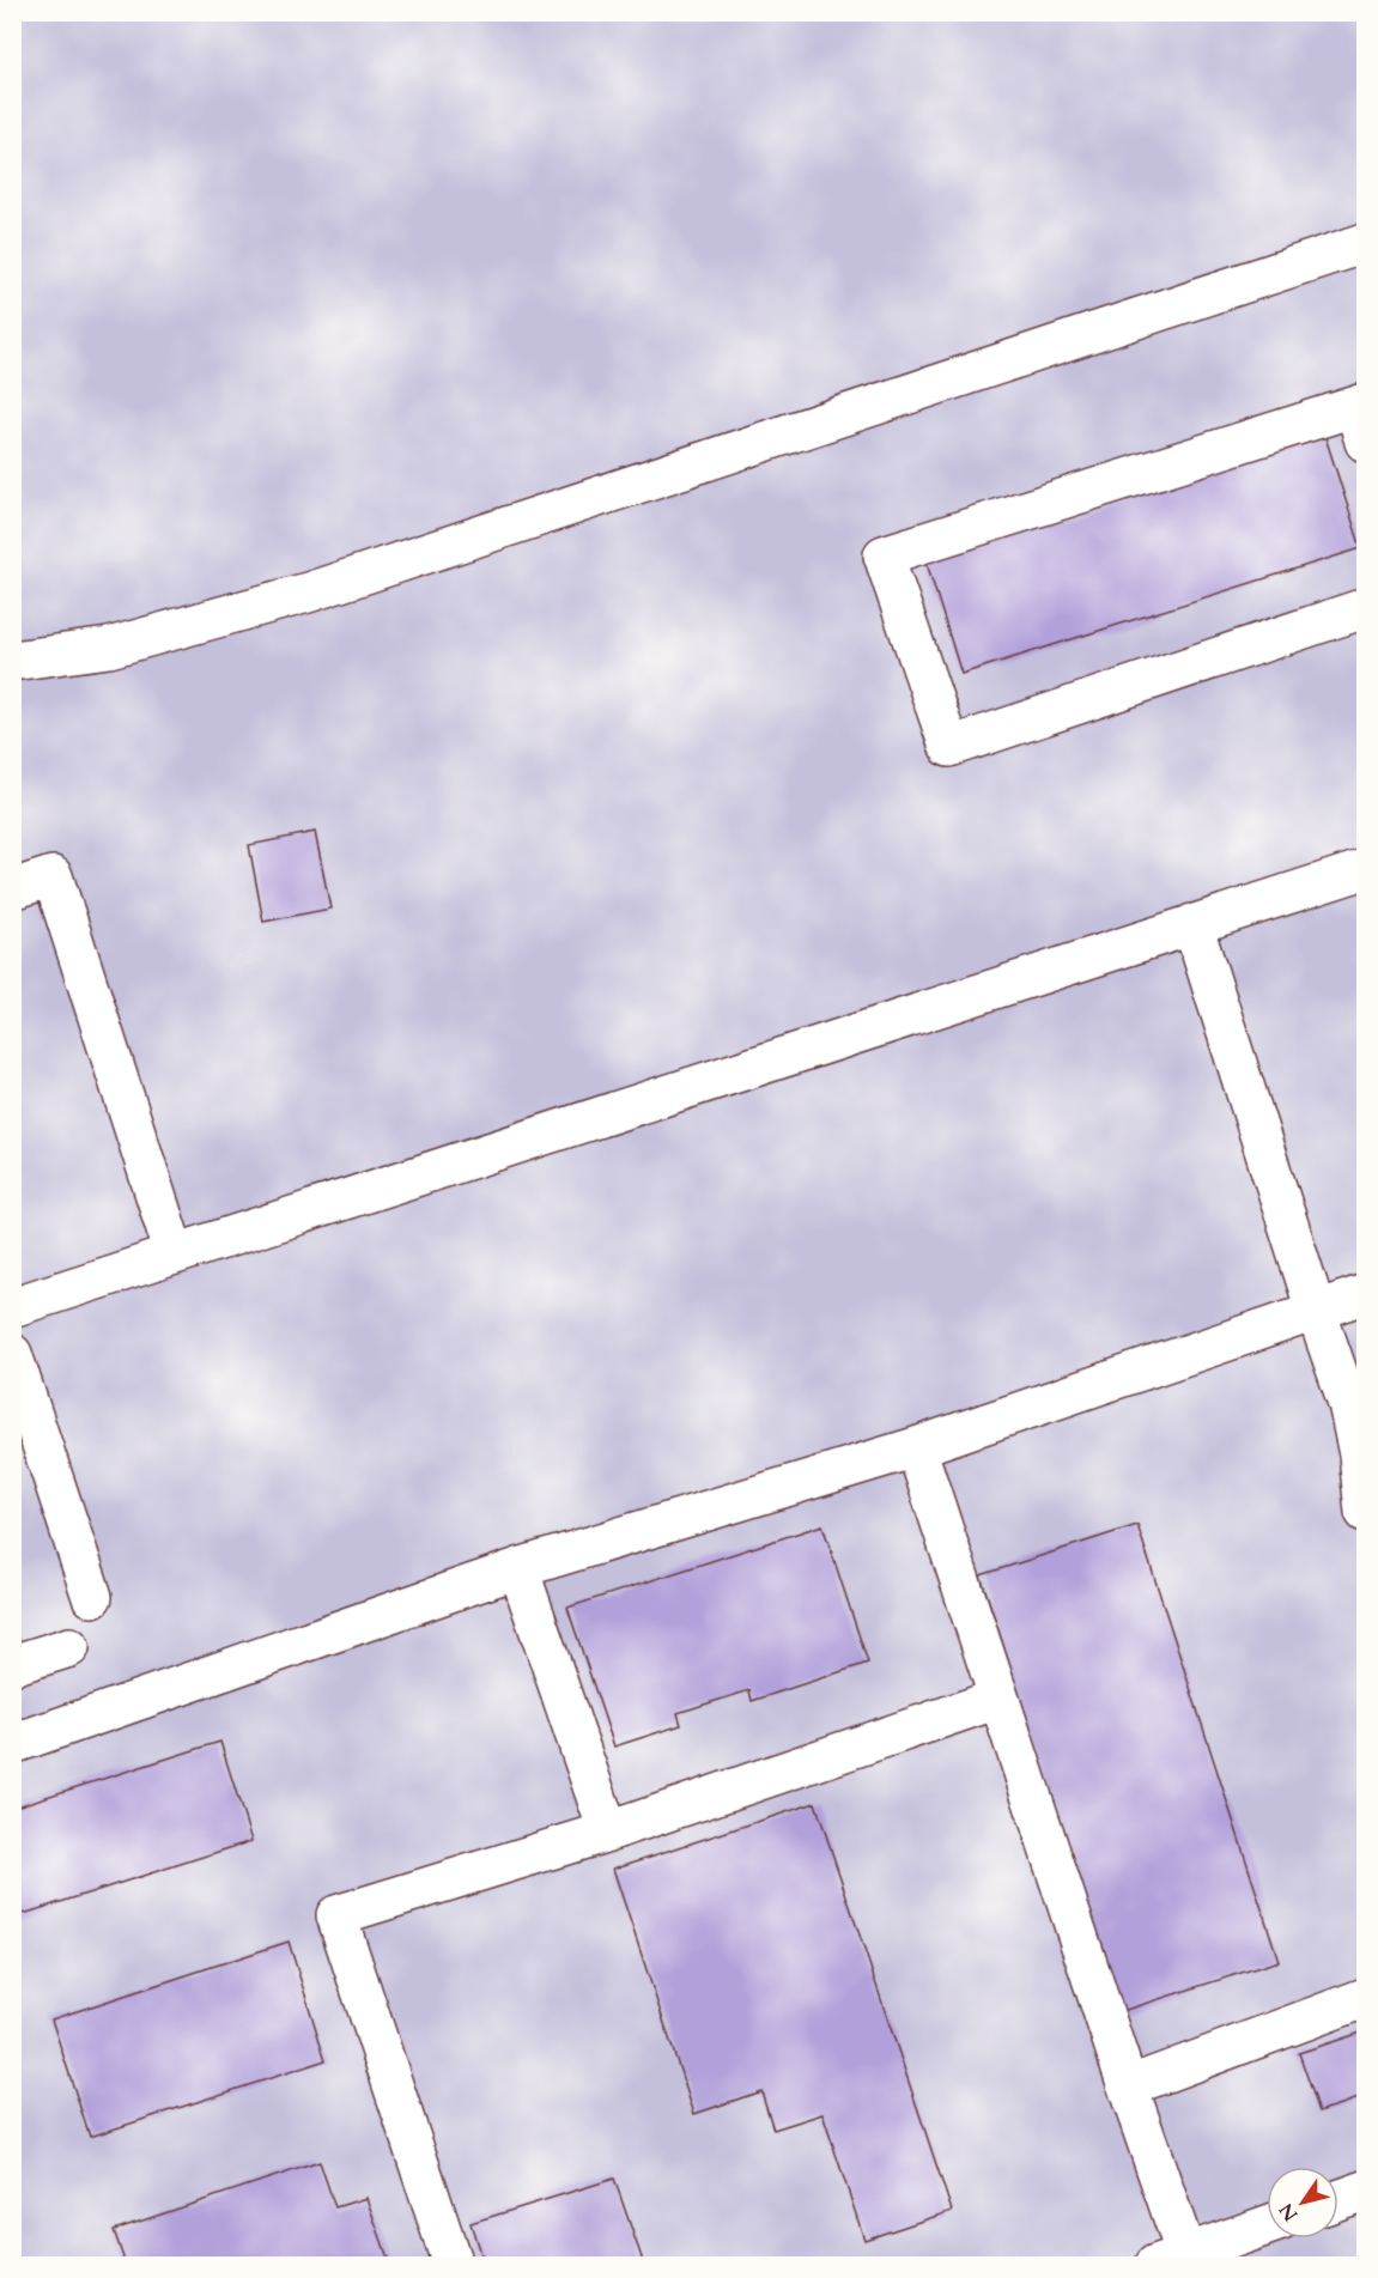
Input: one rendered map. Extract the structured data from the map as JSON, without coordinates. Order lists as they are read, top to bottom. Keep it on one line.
{"north":"bottom left"}
